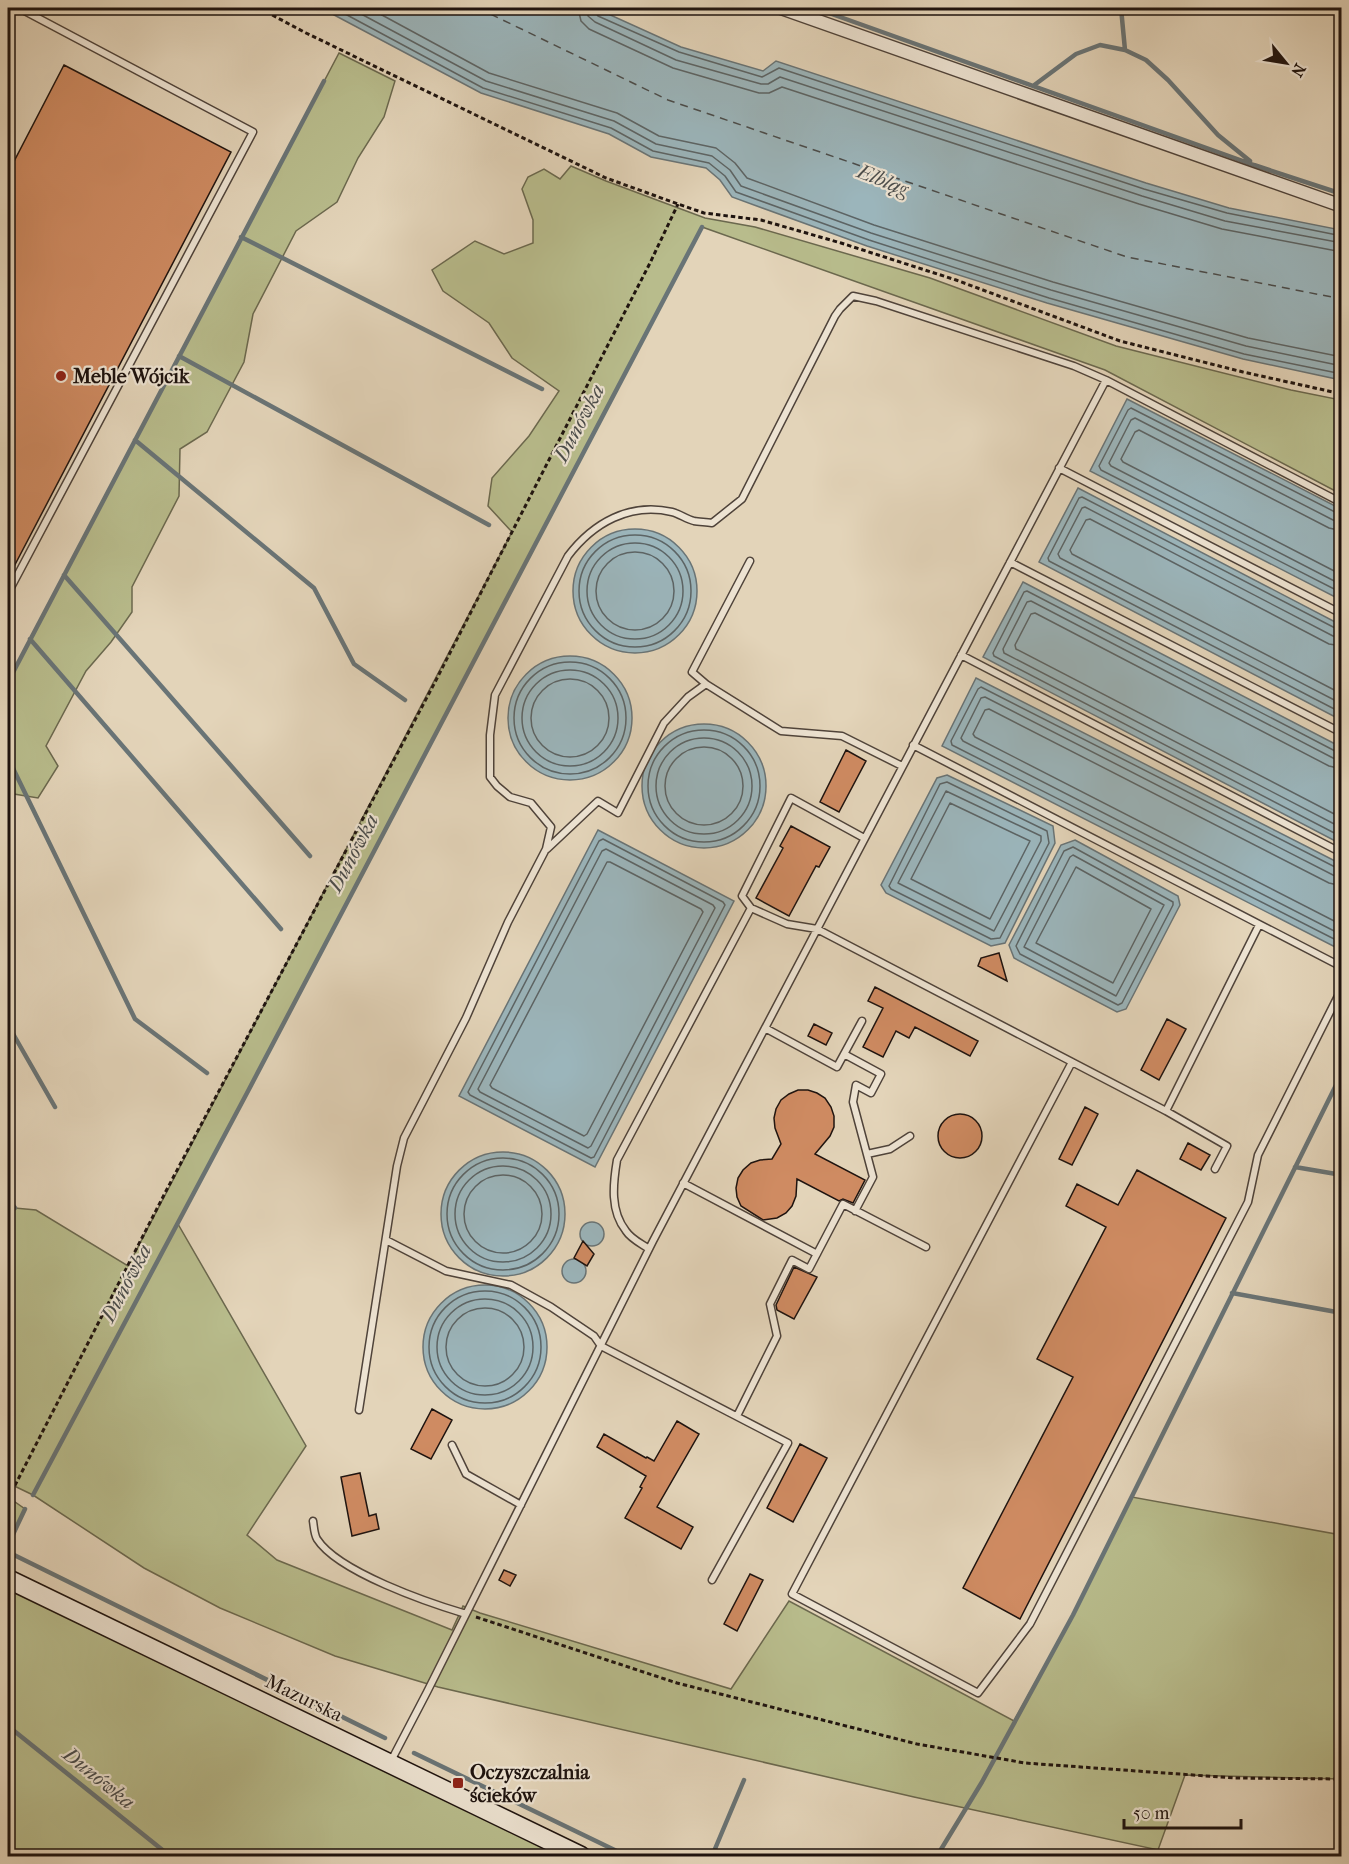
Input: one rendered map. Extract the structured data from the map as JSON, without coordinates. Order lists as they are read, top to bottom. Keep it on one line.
{"streets":{"main road":["Mazurska"]},"water":["Elbląg","Dunówka"],"places":{"other":["Meble Wójcik"],"transit":["Oczyszczalnia ścieków"]},"scale_bar":"50 m","north":"bottom right"}
